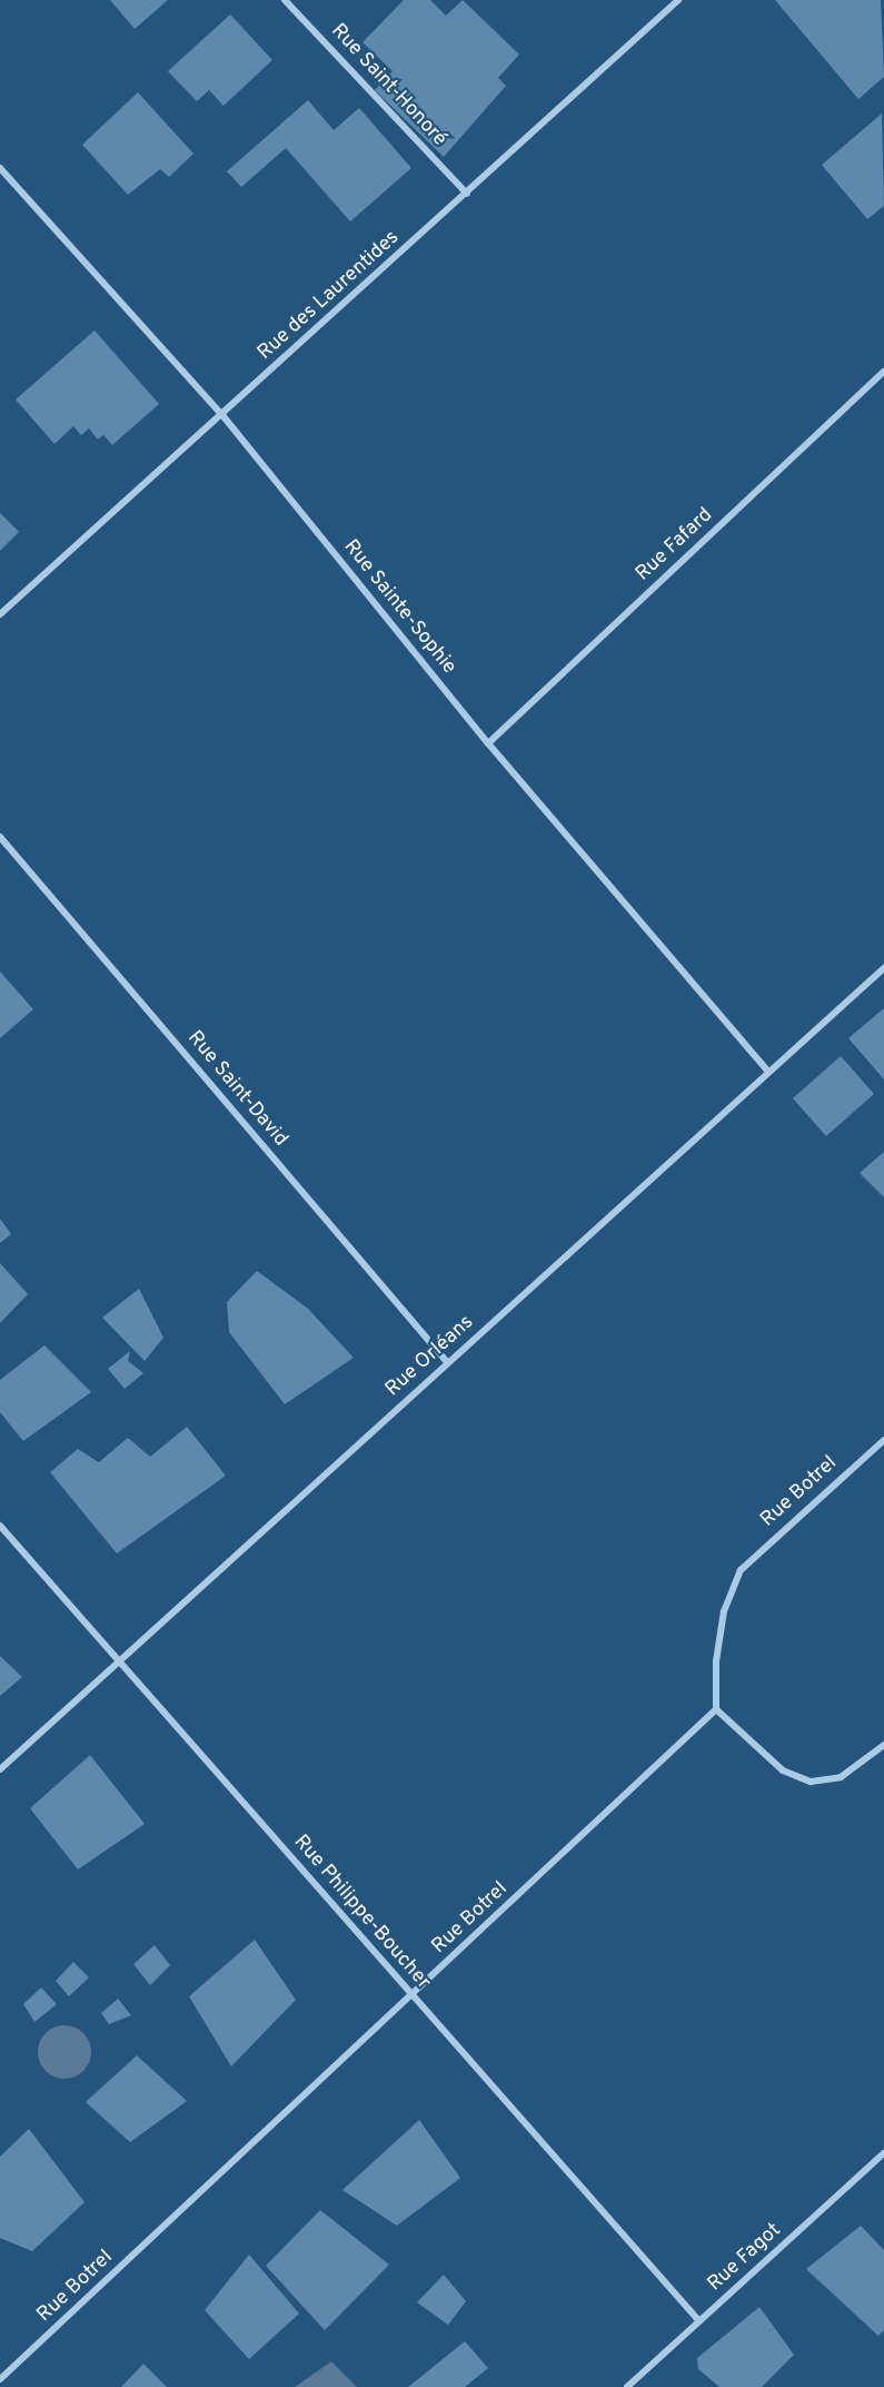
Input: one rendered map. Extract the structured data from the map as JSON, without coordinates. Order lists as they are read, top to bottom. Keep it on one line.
{"streets":{"street":["Rue Saint-Honoré","Rue des Laurentides","Rue Fafard","Rue Sainte-Sophie","Rue Saint-David","Rue Orléans","Rue Botrel","Rue Philippe-Boucher","Rue Fagot"]},"crossings":[["Rue Saint-Honoré","Rue des Laurentides"],["Rue des Laurentides","Rue Sainte-Sophie"],["Rue Fafard","Rue Sainte-Sophie"],["Rue Sainte-Sophie","Rue Orléans"],["Rue Saint-David","Rue Orléans"],["Rue Orléans","Rue Philippe-Boucher"],["Rue Botrel","Rue Philippe-Boucher"],["Rue Philippe-Boucher","Rue Fagot"]]}
